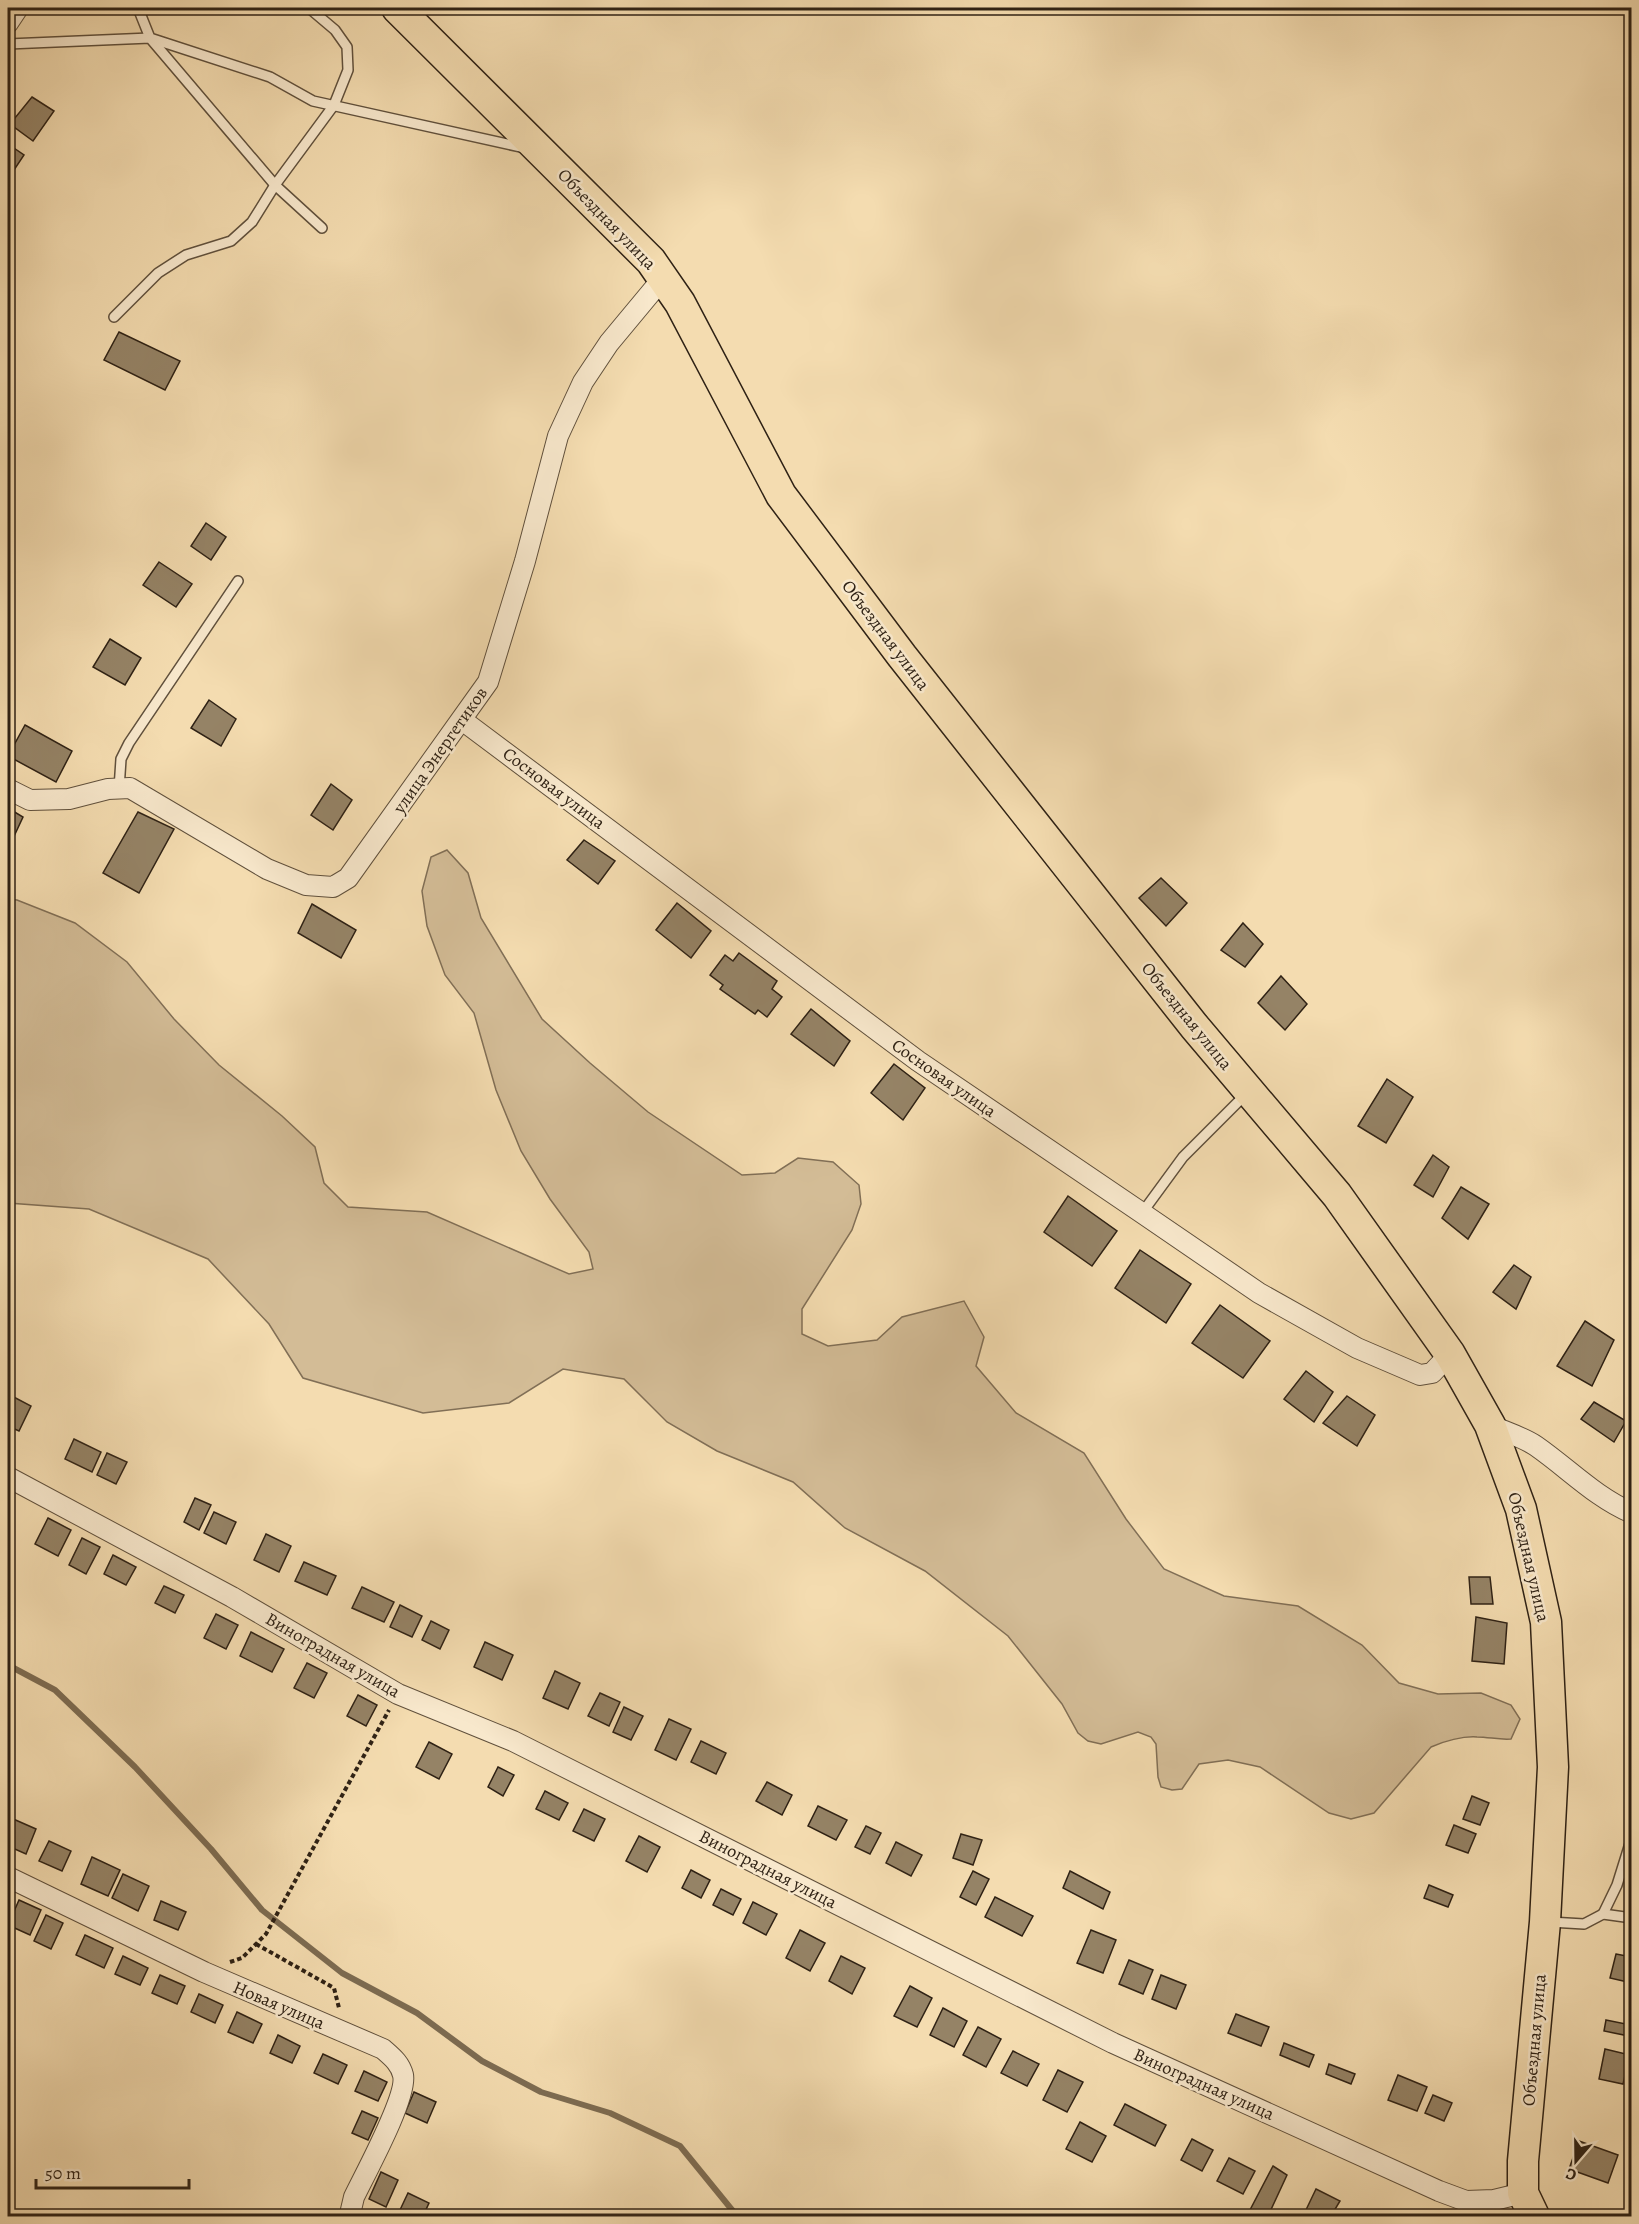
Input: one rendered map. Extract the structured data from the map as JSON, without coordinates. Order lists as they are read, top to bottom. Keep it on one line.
{"streets":{"main road":["Объездная улица"],"street":["улица Энергетиков","Сосновая улица","Виноградная улица","Новая улица"]},"crossings":[["Объездная улица","улица Энергетиков"],["Объездная улица","Сосновая улица"],["Объездная улица","Виноградная улица"],["улица Энергетиков","Сосновая улица"]],"scale_bar":"50 m","north":"bottom"}
